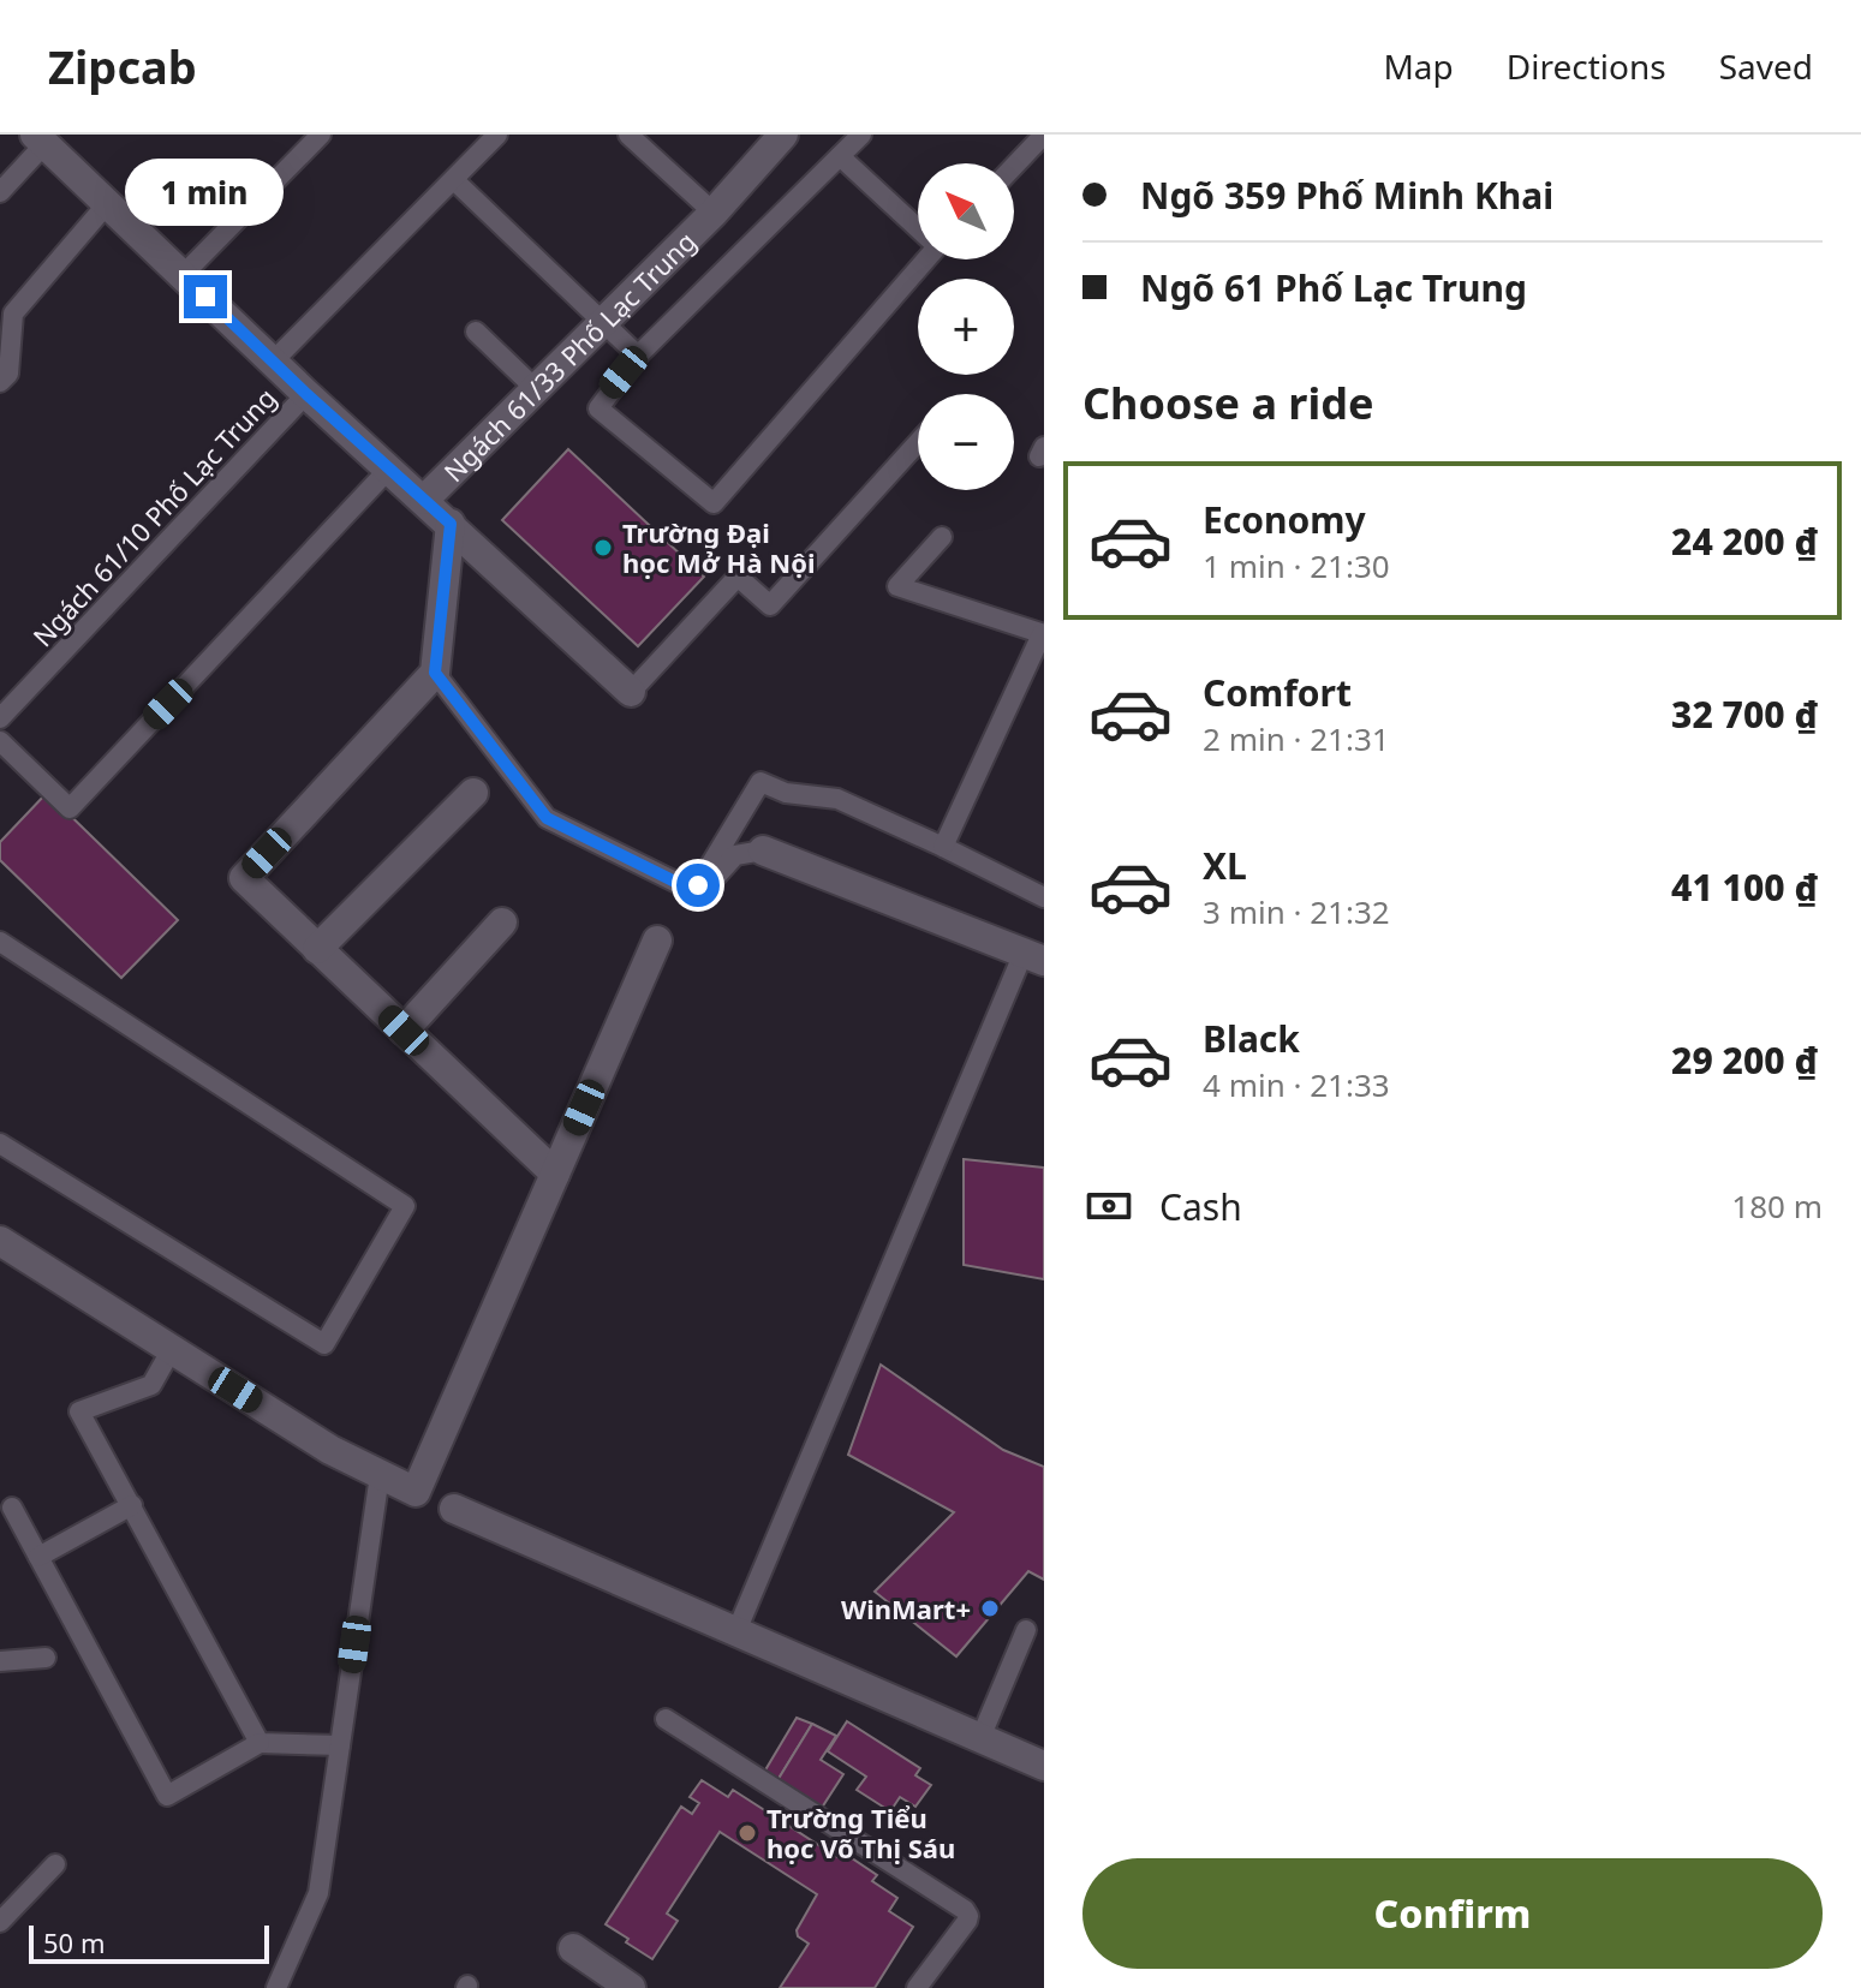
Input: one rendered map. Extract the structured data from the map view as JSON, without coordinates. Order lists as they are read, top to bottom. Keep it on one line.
{"streets":{"street":["Ngách 61/33 Phố Lạc Trung"],"lane":["Ngách 61/10 Phố Lạc Trung"]},"places":["Trường Đại học Mở Hà Nội","WinMart+","Trường Tiểu học Võ Thị Sáu"],"scale_bar":"50 m","north":"top left","page":{"header":"Zipcab","nav":["Map","Directions","Saved"],"banner":["Ngõ 359 Phố Minh Khai","Ngõ 61 Phố Lạc Trung"],"bubble":"1 min","map_buttons":["+","−"],"heading":"Choose a ride","list":[{"name":"Economy","note":"1 min · 21:30","value":"24 200 ₫"},{"name":"Comfort","note":"2 min · 21:31","value":"32 700 ₫"},{"name":"XL","note":"3 min · 21:32","value":"41 100 ₫"},{"name":"Black","note":"4 min · 21:33","value":"29 200 ₫"}],"pay":["Cash","180 m"],"buttons":"Confirm","scale":"50 m"}}
